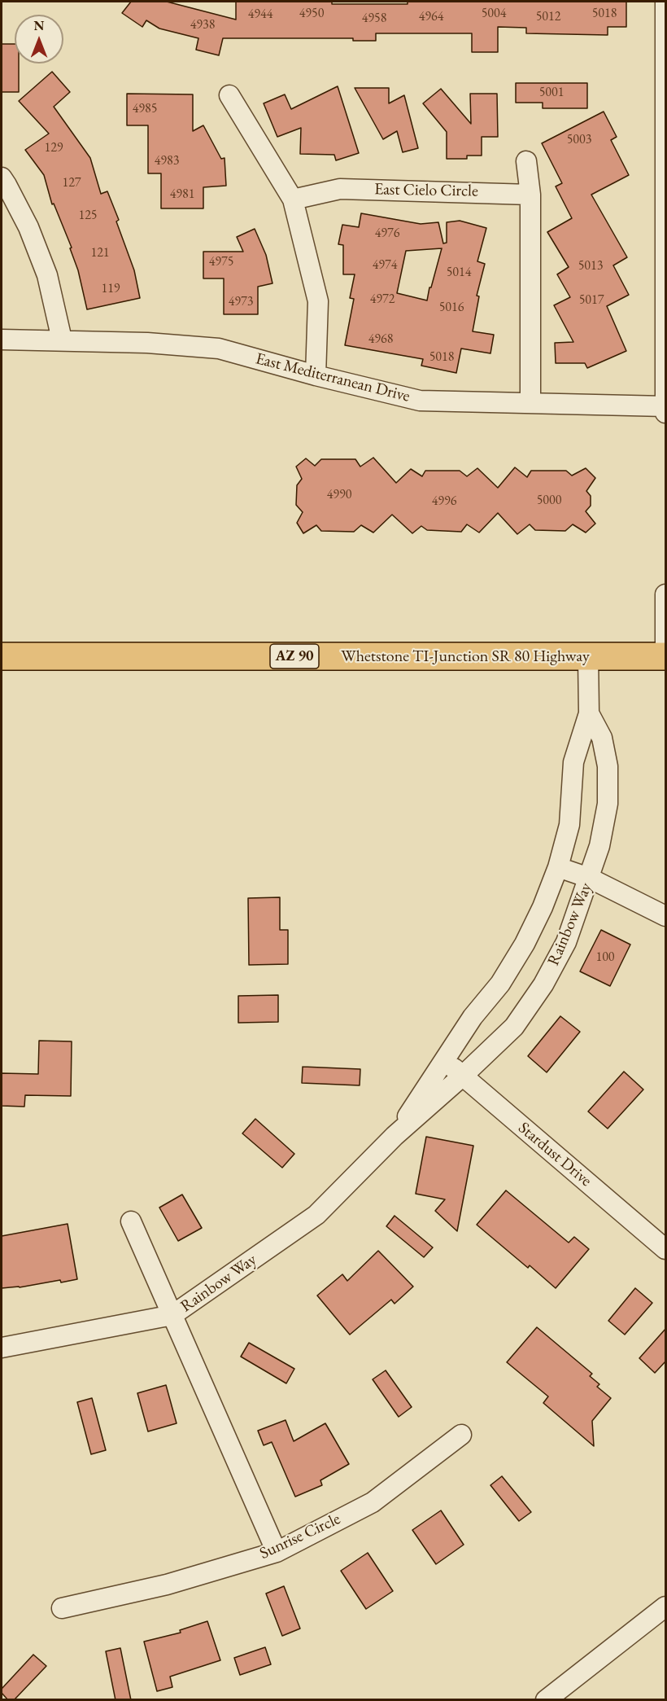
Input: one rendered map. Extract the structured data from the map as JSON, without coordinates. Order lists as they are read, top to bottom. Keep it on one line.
{"streets":{"highway":["AZ 90","Whetstone TI-Junction SR 80 Highway"],"street":["East Cielo Circle","East Mediterranean Drive","Rainbow Way","Stardust Drive","Sunrise Circle"]},"crossings":[["Whetstone TI-Junction SR 80 Highway","Rainbow Way"],["Rainbow Way","Stardust Drive"]],"house_numbers":["4950","5004","5018","4944","4964","5012","4958","4938","5001","4985","5003","129","4983","127","4981","125","4976","121","4975","4974","5013","5014","119","4972","5017","4973","5016","4968","5018","4990","5000","4996","100"],"north":"top"}
